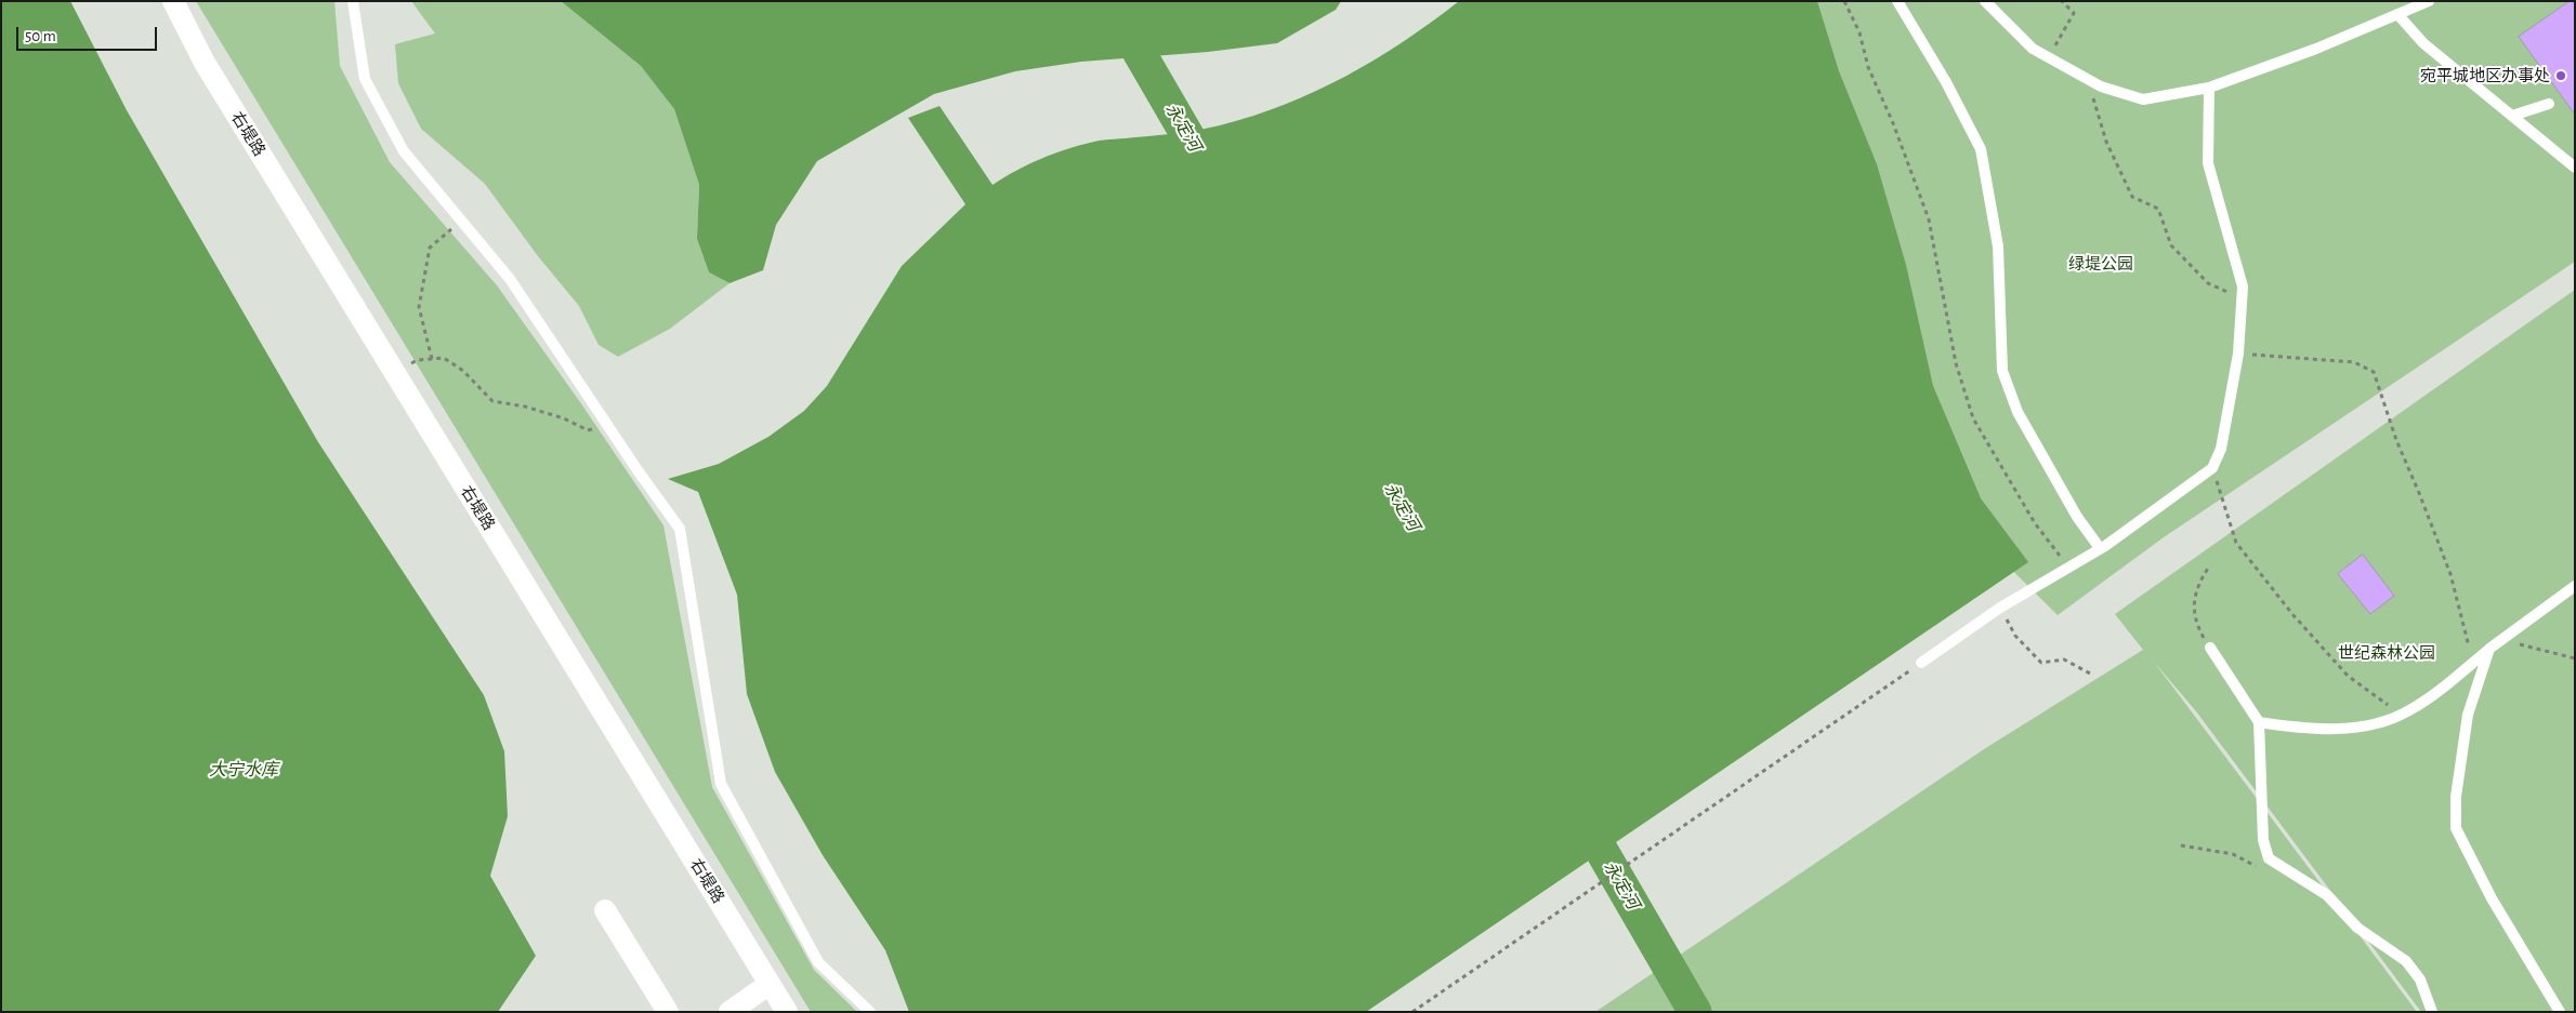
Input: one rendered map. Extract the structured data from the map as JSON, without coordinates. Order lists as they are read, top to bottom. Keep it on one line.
{"streets":{"street":["右堤路"]},"water":["永定河","大宁水库"],"parks":["绿堤公园","世纪森林公园"],"places":["宛平城地区办事处"],"scale_bar":"50 m"}
